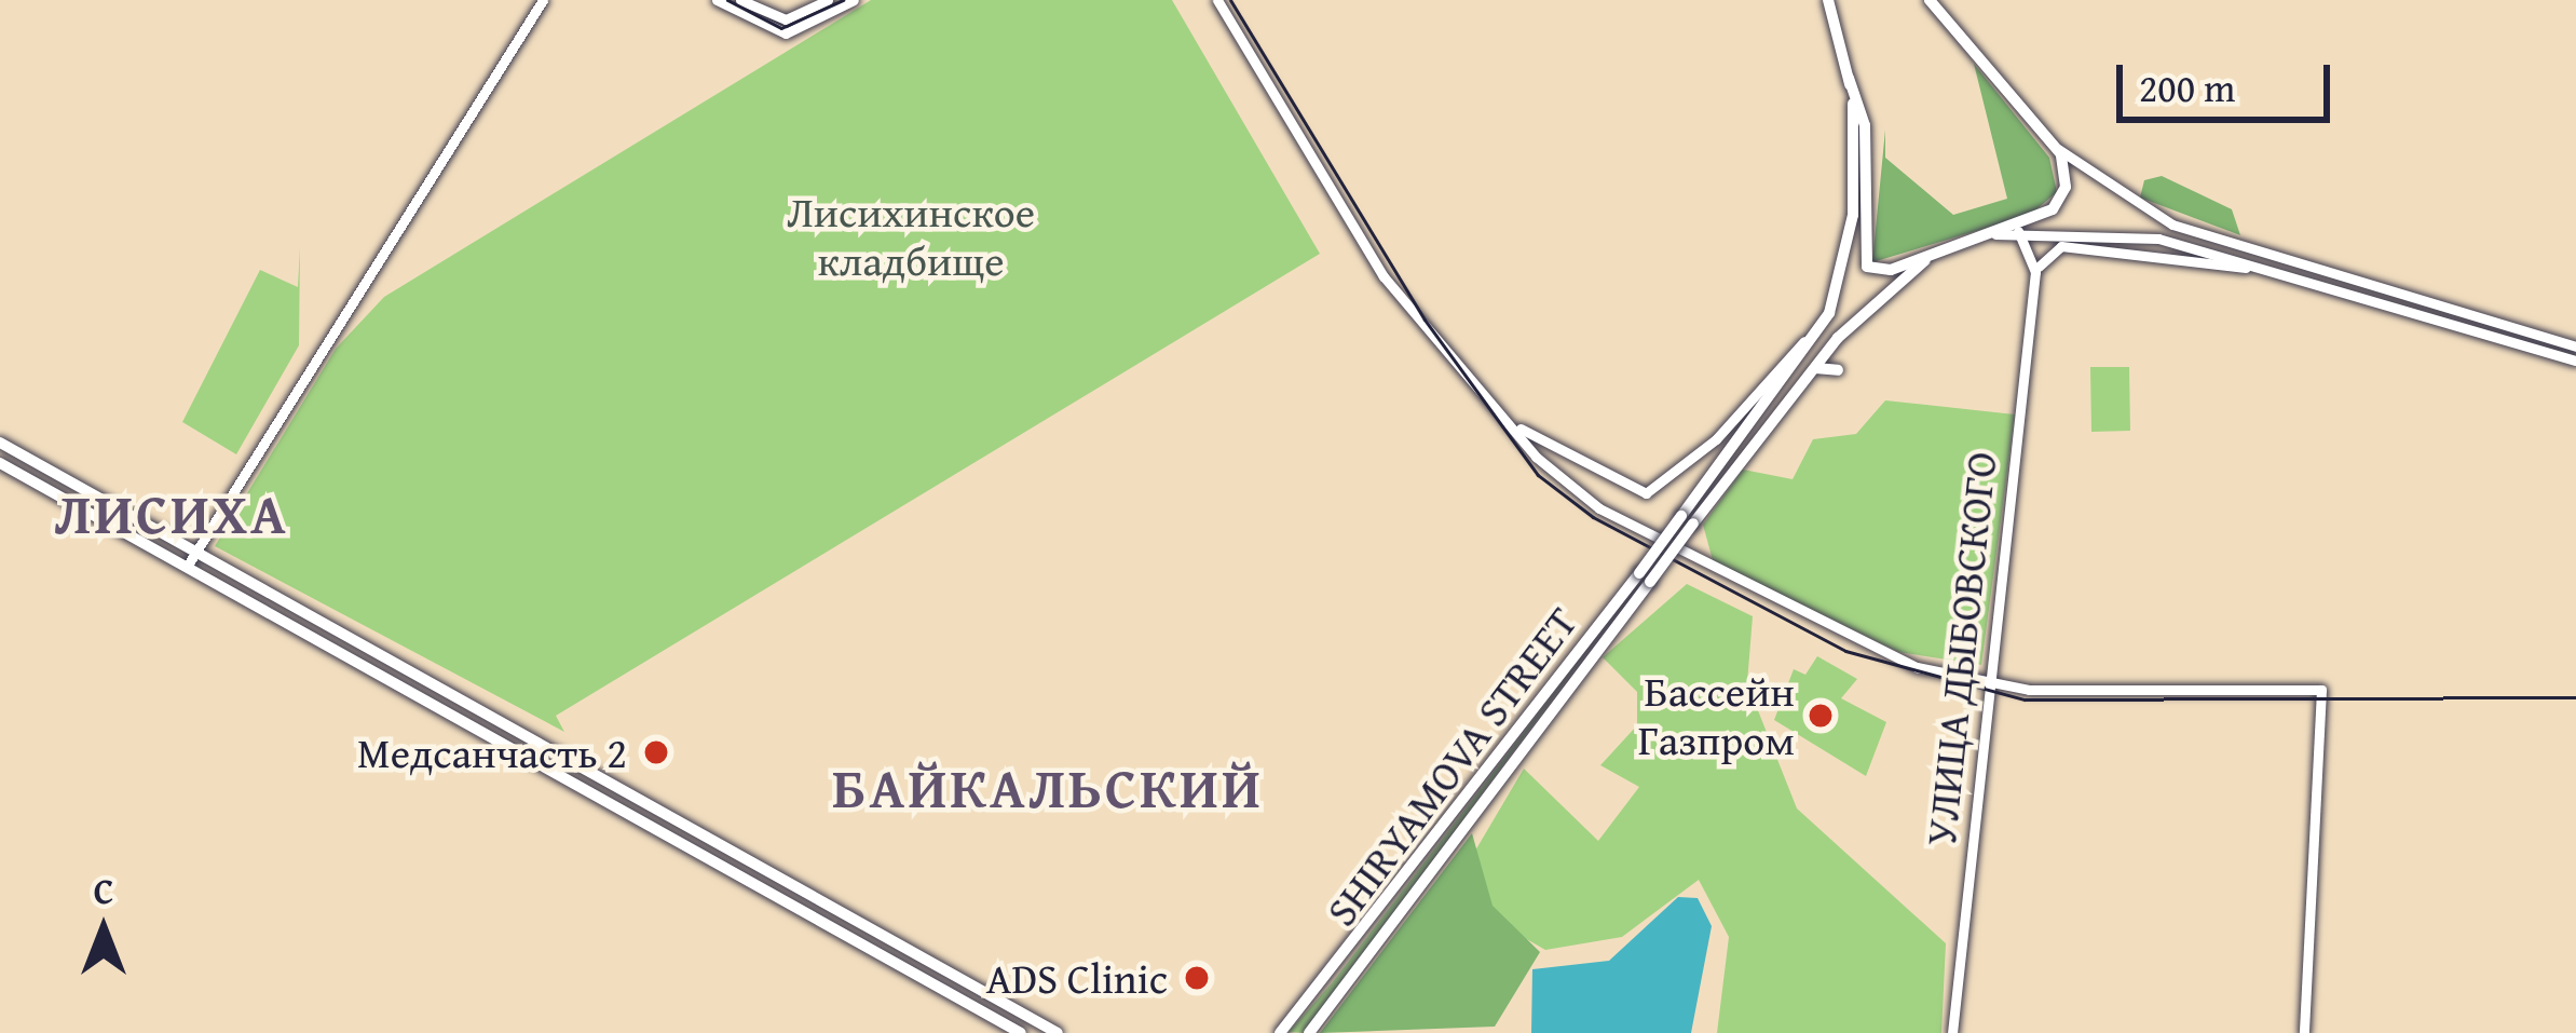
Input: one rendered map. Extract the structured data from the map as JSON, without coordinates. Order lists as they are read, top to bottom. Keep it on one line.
{"streets":{"main road":["УЛИЦА ДЫБОВСКОГО","SHIRYAMOVA STREET"]},"districts":["ЛИСИХА","БАЙКАЛЬСКИЙ"],"parks":["Лисихинское кладбище"],"places":["Бассейн Газпром","Медсанчасть 2","ADS Clinic"],"scale_bar":"200 m","north":"top"}
